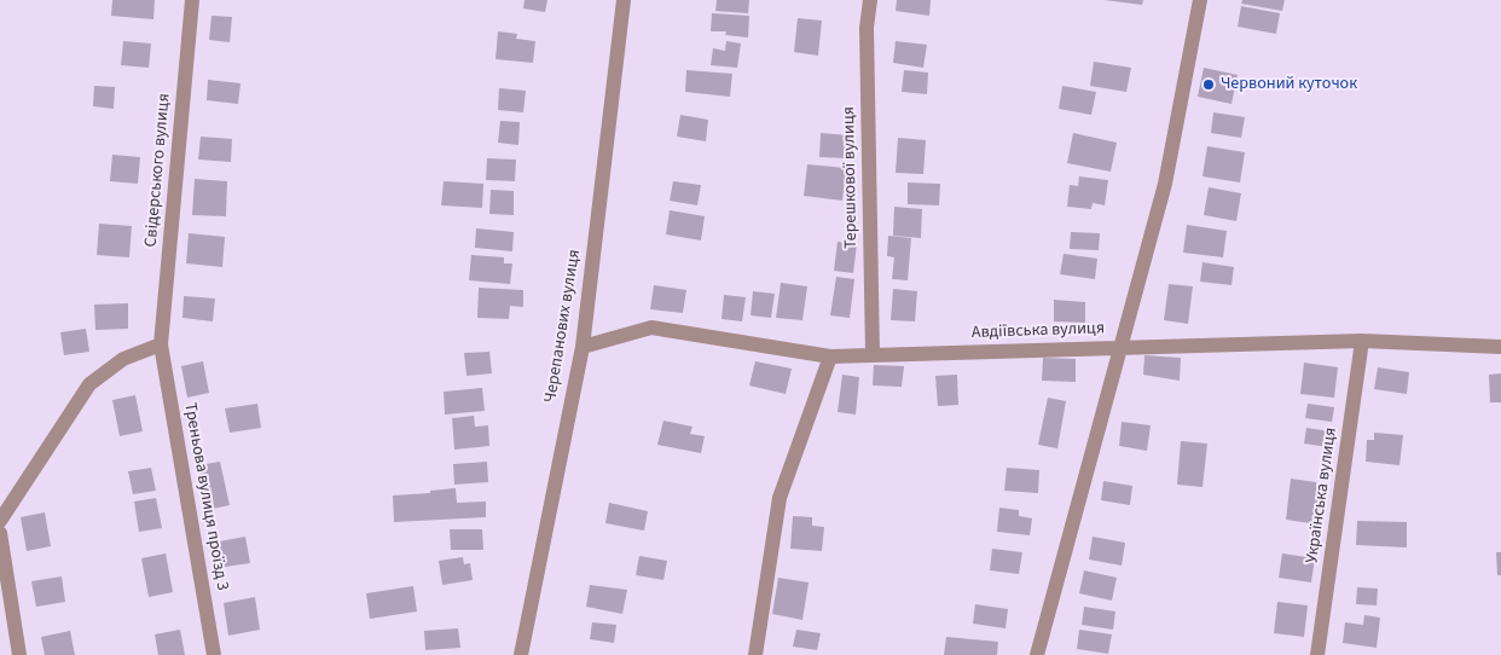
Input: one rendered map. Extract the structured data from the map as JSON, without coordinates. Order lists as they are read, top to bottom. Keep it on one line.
{"streets":{"street":["Свiдерського вулиця","Терешкової вулиця","Черепанових вулиця","Авдіївська вулиця","Українська вулиця","Треньова вулиця проїзд 3"]},"crossings":[["Свiдерського вулиця","Треньова вулиця проїзд 3"],["Терешкової вулиця","Авдіївська вулиця"],["Черепанових вулиця","Авдіївська вулиця"],["Авдіївська вулиця","Українська вулиця"]],"places":["Червоний куточок"]}
